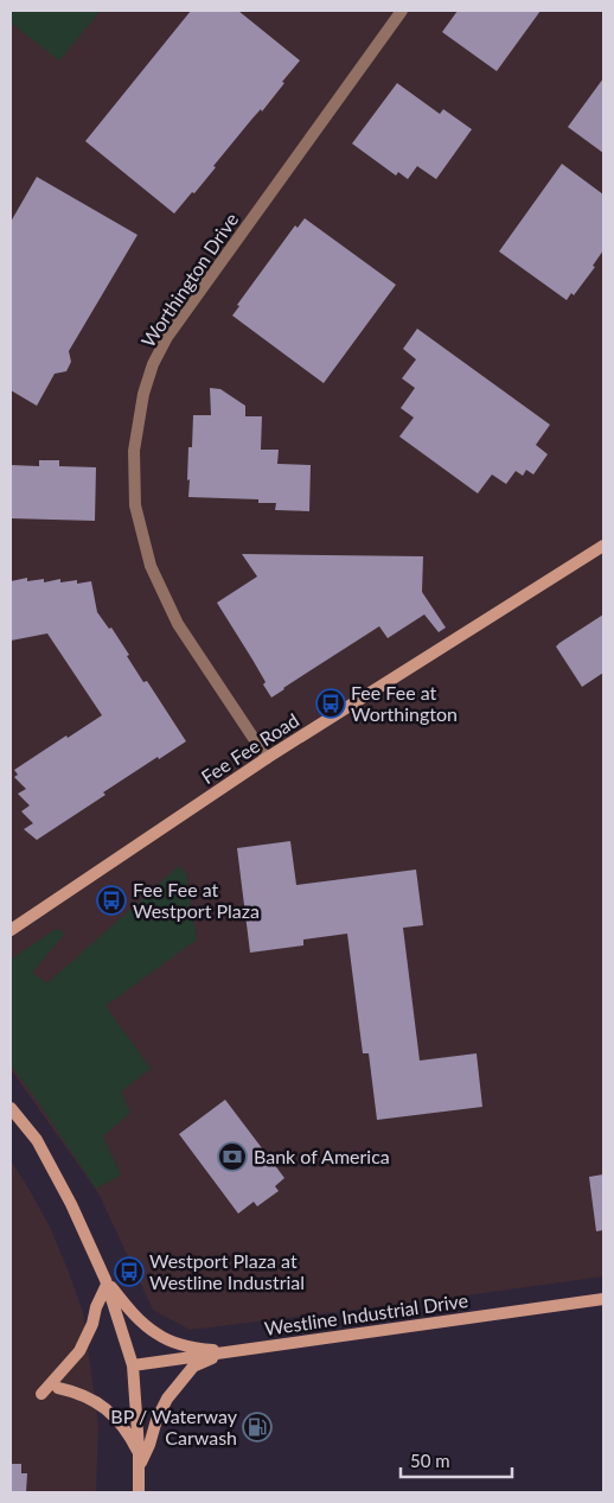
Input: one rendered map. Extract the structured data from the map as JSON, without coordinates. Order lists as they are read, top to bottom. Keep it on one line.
{"streets":{"street":["Worthington Drive","Fee Fee Road","Westline Industrial Drive"]},"crossings":[["Worthington Drive","Fee Fee Road"]],"places":{"bus stop":["Fee Fee at Worthington","Fee Fee at Westport Plaza","Westport Plaza at Westline Industrial"],"bank":["Bank of America"],"fuel station":["BP / Waterway Carwash"]},"scale_bar":"50 m"}
